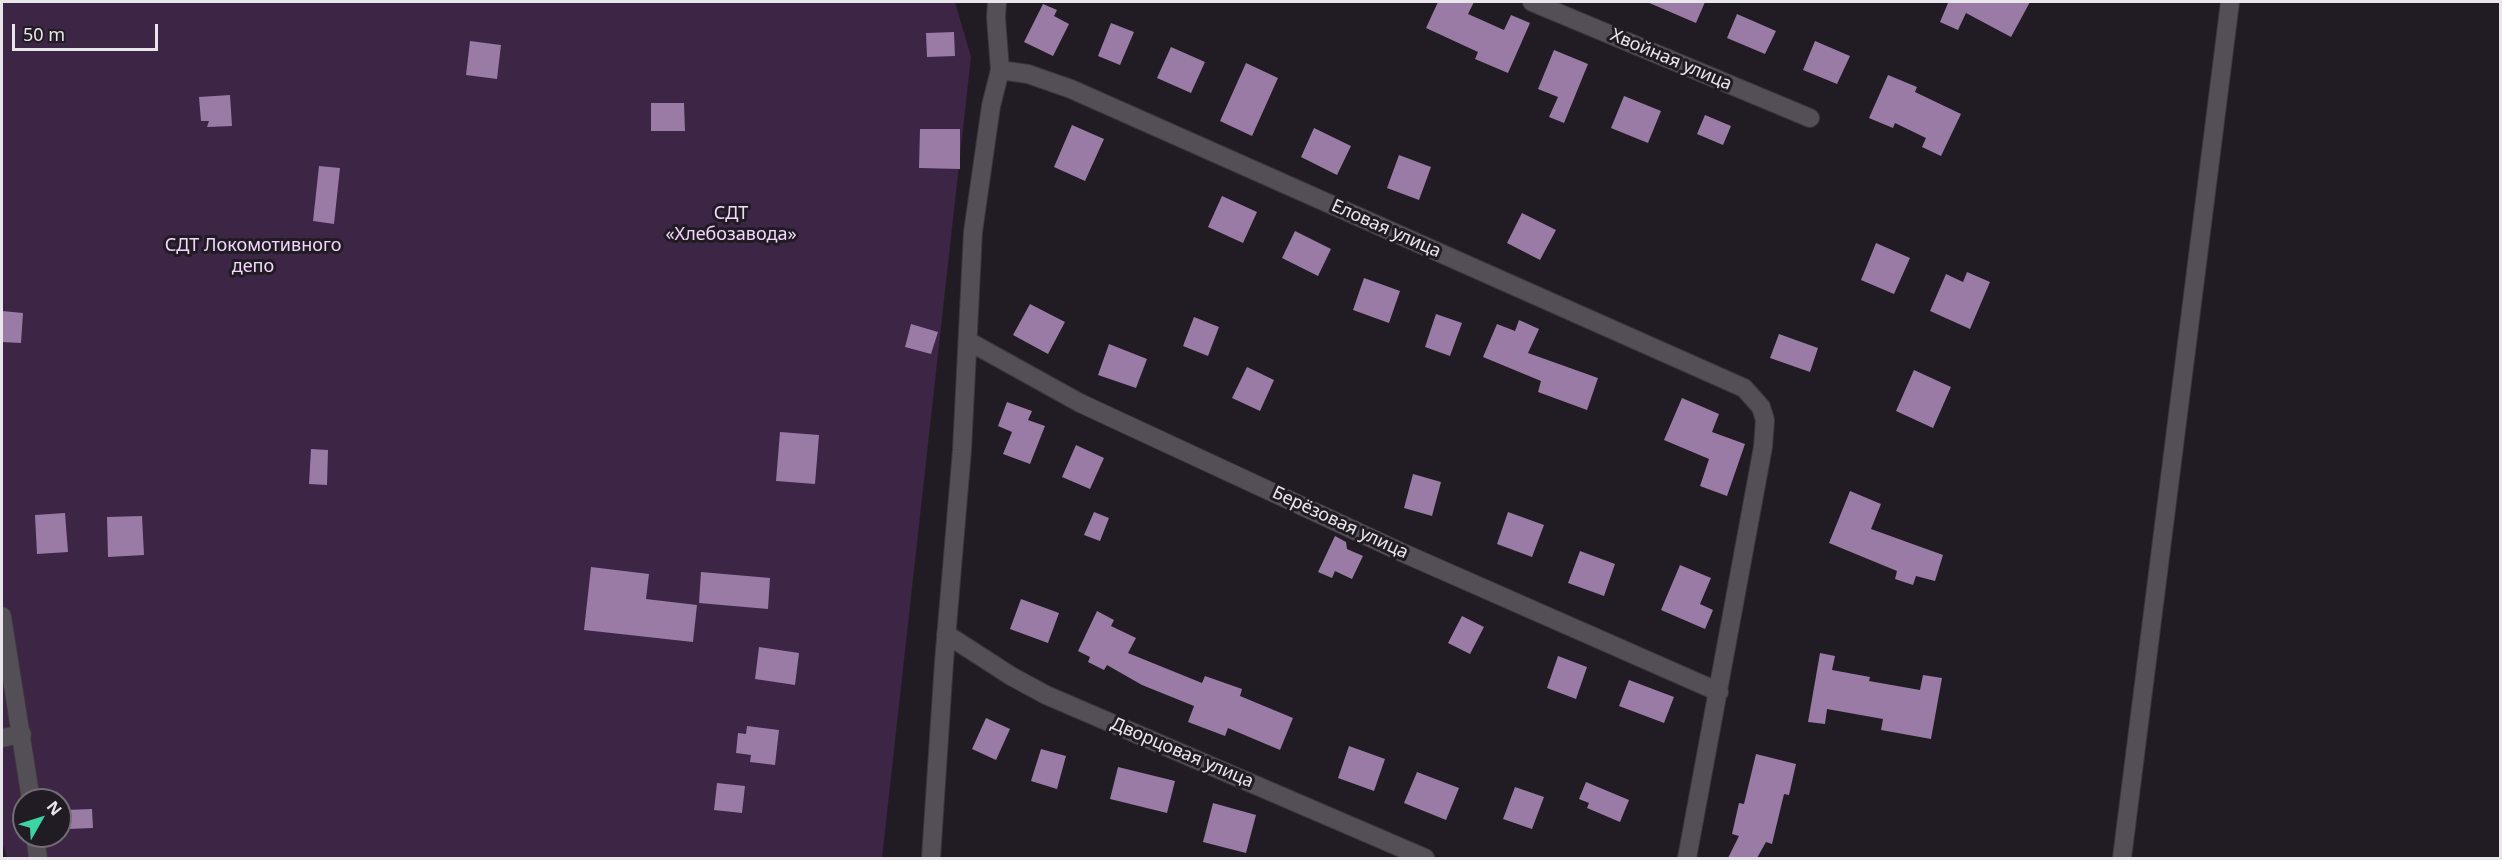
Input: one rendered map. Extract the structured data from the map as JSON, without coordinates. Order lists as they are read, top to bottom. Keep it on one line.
{"streets":{"street":["Хвойная улица","Еловая улица","Берёзовая улица","Дворцовая улица"]},"crossings":[["Еловая улица","Берёзовая улица"]],"parks":["СДТ «Хлебозавода»","СДТ Локомотивного депо"],"scale_bar":"50 m","north":"top right"}
